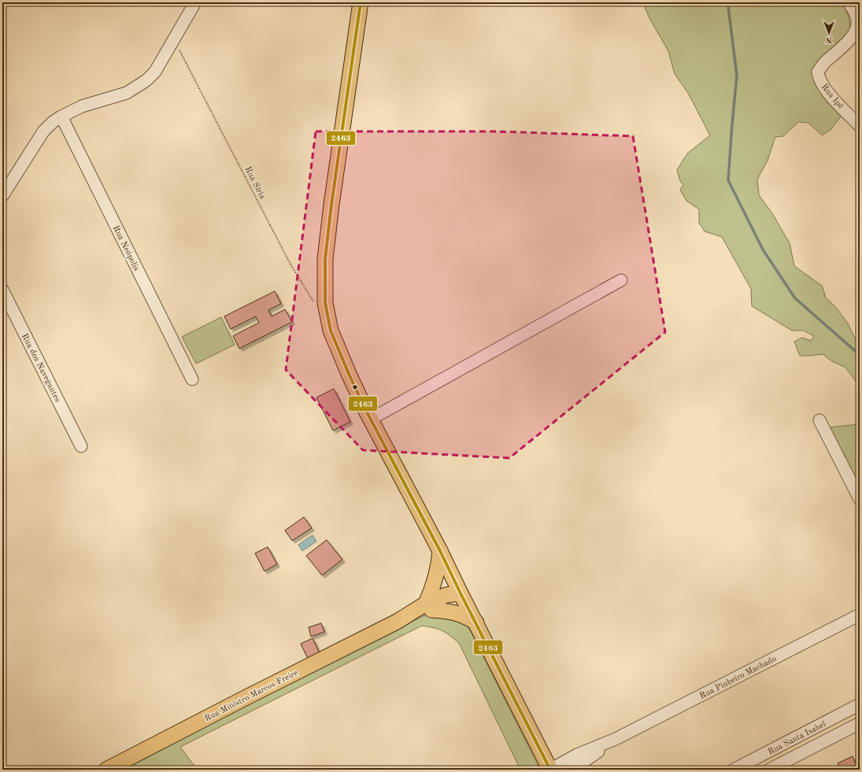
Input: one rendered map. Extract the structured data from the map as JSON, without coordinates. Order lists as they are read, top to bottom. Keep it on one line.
{"streets":{"main road":["Rua Ministro Marcos Freire"],"street":["Rua Ipê","Rua Neópolis","Rua dos Navegantes","Rua Pinheiro Machado","Rua Santa Isabel"],"path":["Rua Síria"]},"lines":["transit line 2463"],"north":"bottom"}
